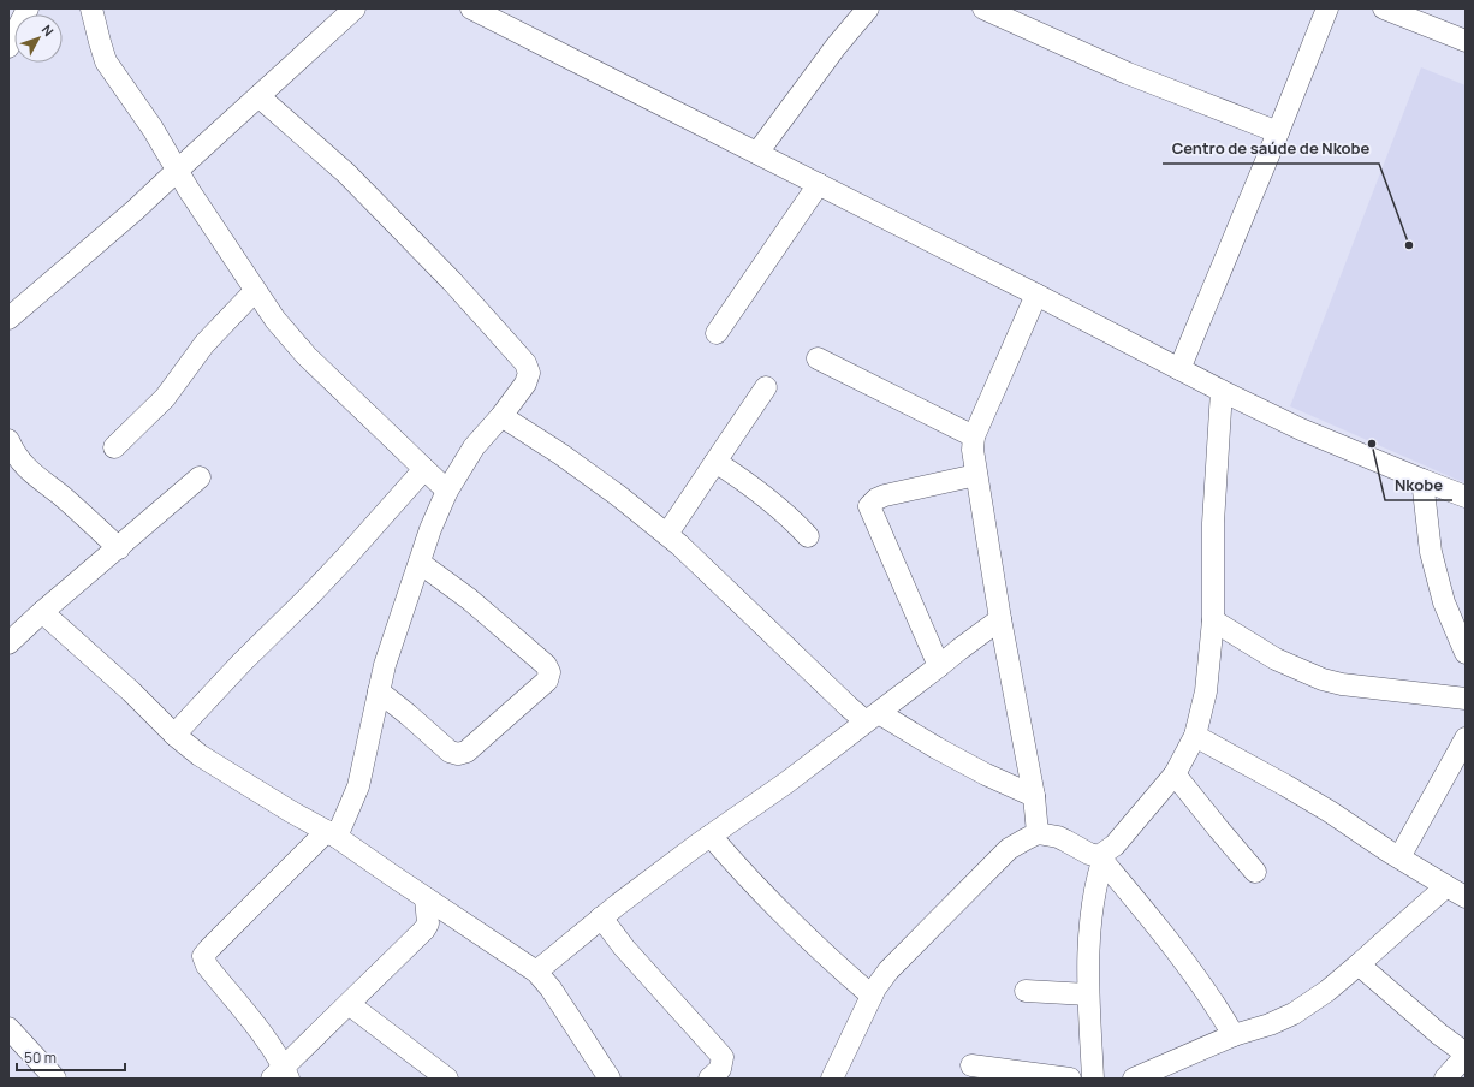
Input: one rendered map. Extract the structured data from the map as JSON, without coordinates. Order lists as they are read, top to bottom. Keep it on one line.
{"places":["Centro de saúde de Nkobe","Nkobe"],"scale_bar":"50 m","north":"top right"}
